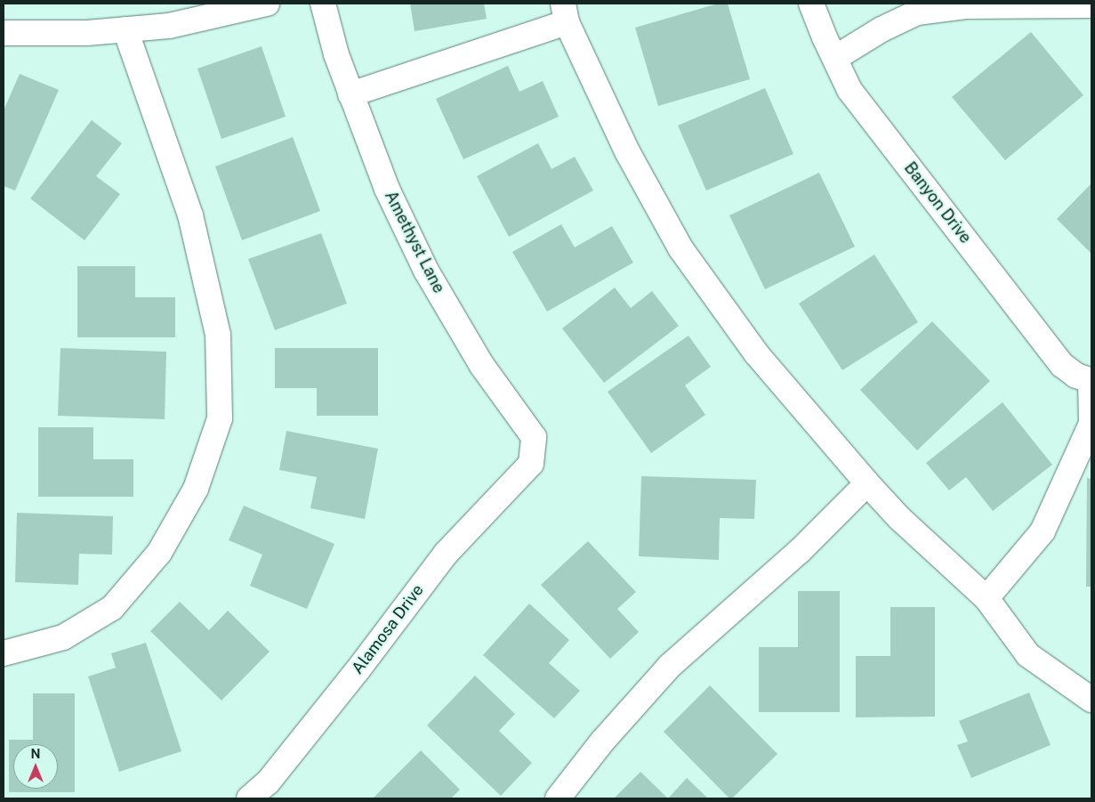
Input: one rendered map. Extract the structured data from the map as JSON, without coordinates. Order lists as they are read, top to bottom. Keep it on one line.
{"streets":{"street":["Banyon Drive","Amethyst Lane","Alamosa Drive"]},"crossings":[["Amethyst Lane","Alamosa Drive"]],"north":"top"}
